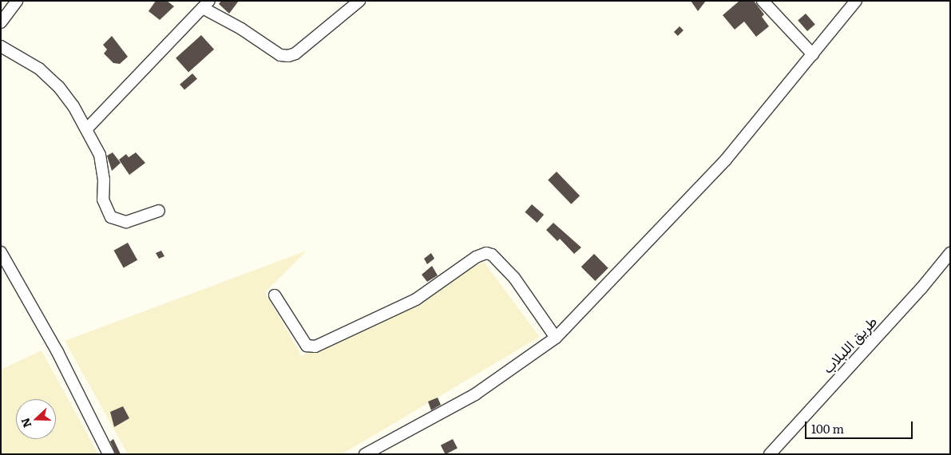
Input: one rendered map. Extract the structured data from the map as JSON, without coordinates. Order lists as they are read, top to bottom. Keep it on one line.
{"streets":{"street":["طريق اللبلاب"]},"scale_bar":"100 m","north":"left"}
